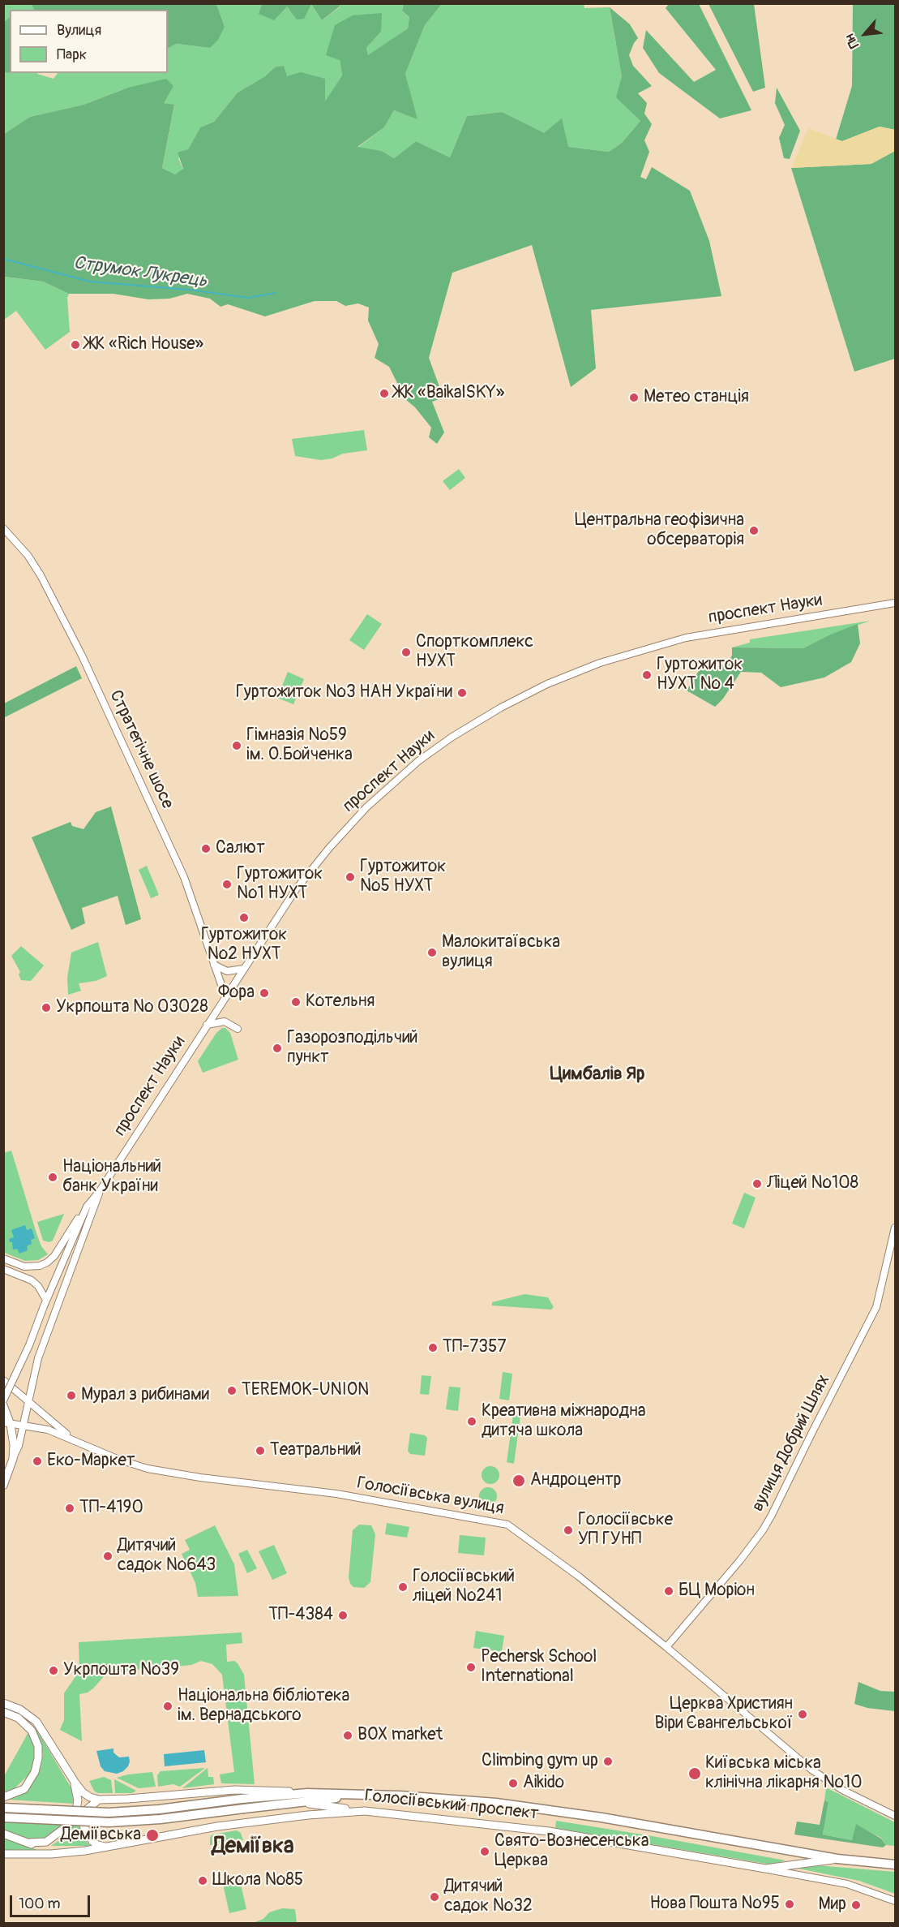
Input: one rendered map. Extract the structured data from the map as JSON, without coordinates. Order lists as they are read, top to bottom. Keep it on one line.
{"streets":{"highway":["Голосіївський проспект"],"main road":["проспект Науки","Стратегічне шосе","вулиця Добрий Шлях","Голосіївська вулиця"]},"crossings":[["проспект Науки","Стратегічне шосе"],["проспект Науки","Голосіївська вулиця"],["вулиця Добрий Шлях","Голосіївська вулиця"]],"districts":["Цимбалів Яр","Деміївка"],"water":["Струмок Лукрець"],"places":["ЖК «Rich House»","ЖК «BaikalSKY»","Метео станція","Центральна геофізична обсерваторія","Спорткомплекс НУХТ","Гуртожиток НУХТ № 4","Гуртожиток №3 НАН України","Гімназія №59 ім. О.Бойченка","Салют","Гуртожиток №5 НУХТ","Гуртожиток №1 НУХТ","Гуртожиток №2 НУХТ","Малокитаївська вулиця","Фора","Котельня","Укрпошта № 03028","Газорозподільчий пункт","Національний банк України","Ліцей №108","ТП-7357","TEREMOK-UNION","Мурал з рибинами","Креативна міжнародна дитяча школа","Театральний","Еко-Маркет","Андроцентр","ТП-4190","Голосіївське УП ГУНП","Дитячий садок №643","Голосіївський ліцей №241","БЦ Моріон","ТП-4384","Pechersk School International","Укрпошта №39","Національна бібліотека ім. Вернадського","Церква Християн Віри Євангельської","BOX market","Climbing gym up","Київська міська клінічна лікарня №10","Aikido","Деміївська","Свято-Вознесенська Церква","Школа №85","Дитячий садок №32","Нова Пошта №95","Мир"],"legend":["Вулиця","Парк"],"scale_bar":"100 m","north":"bottom left"}
